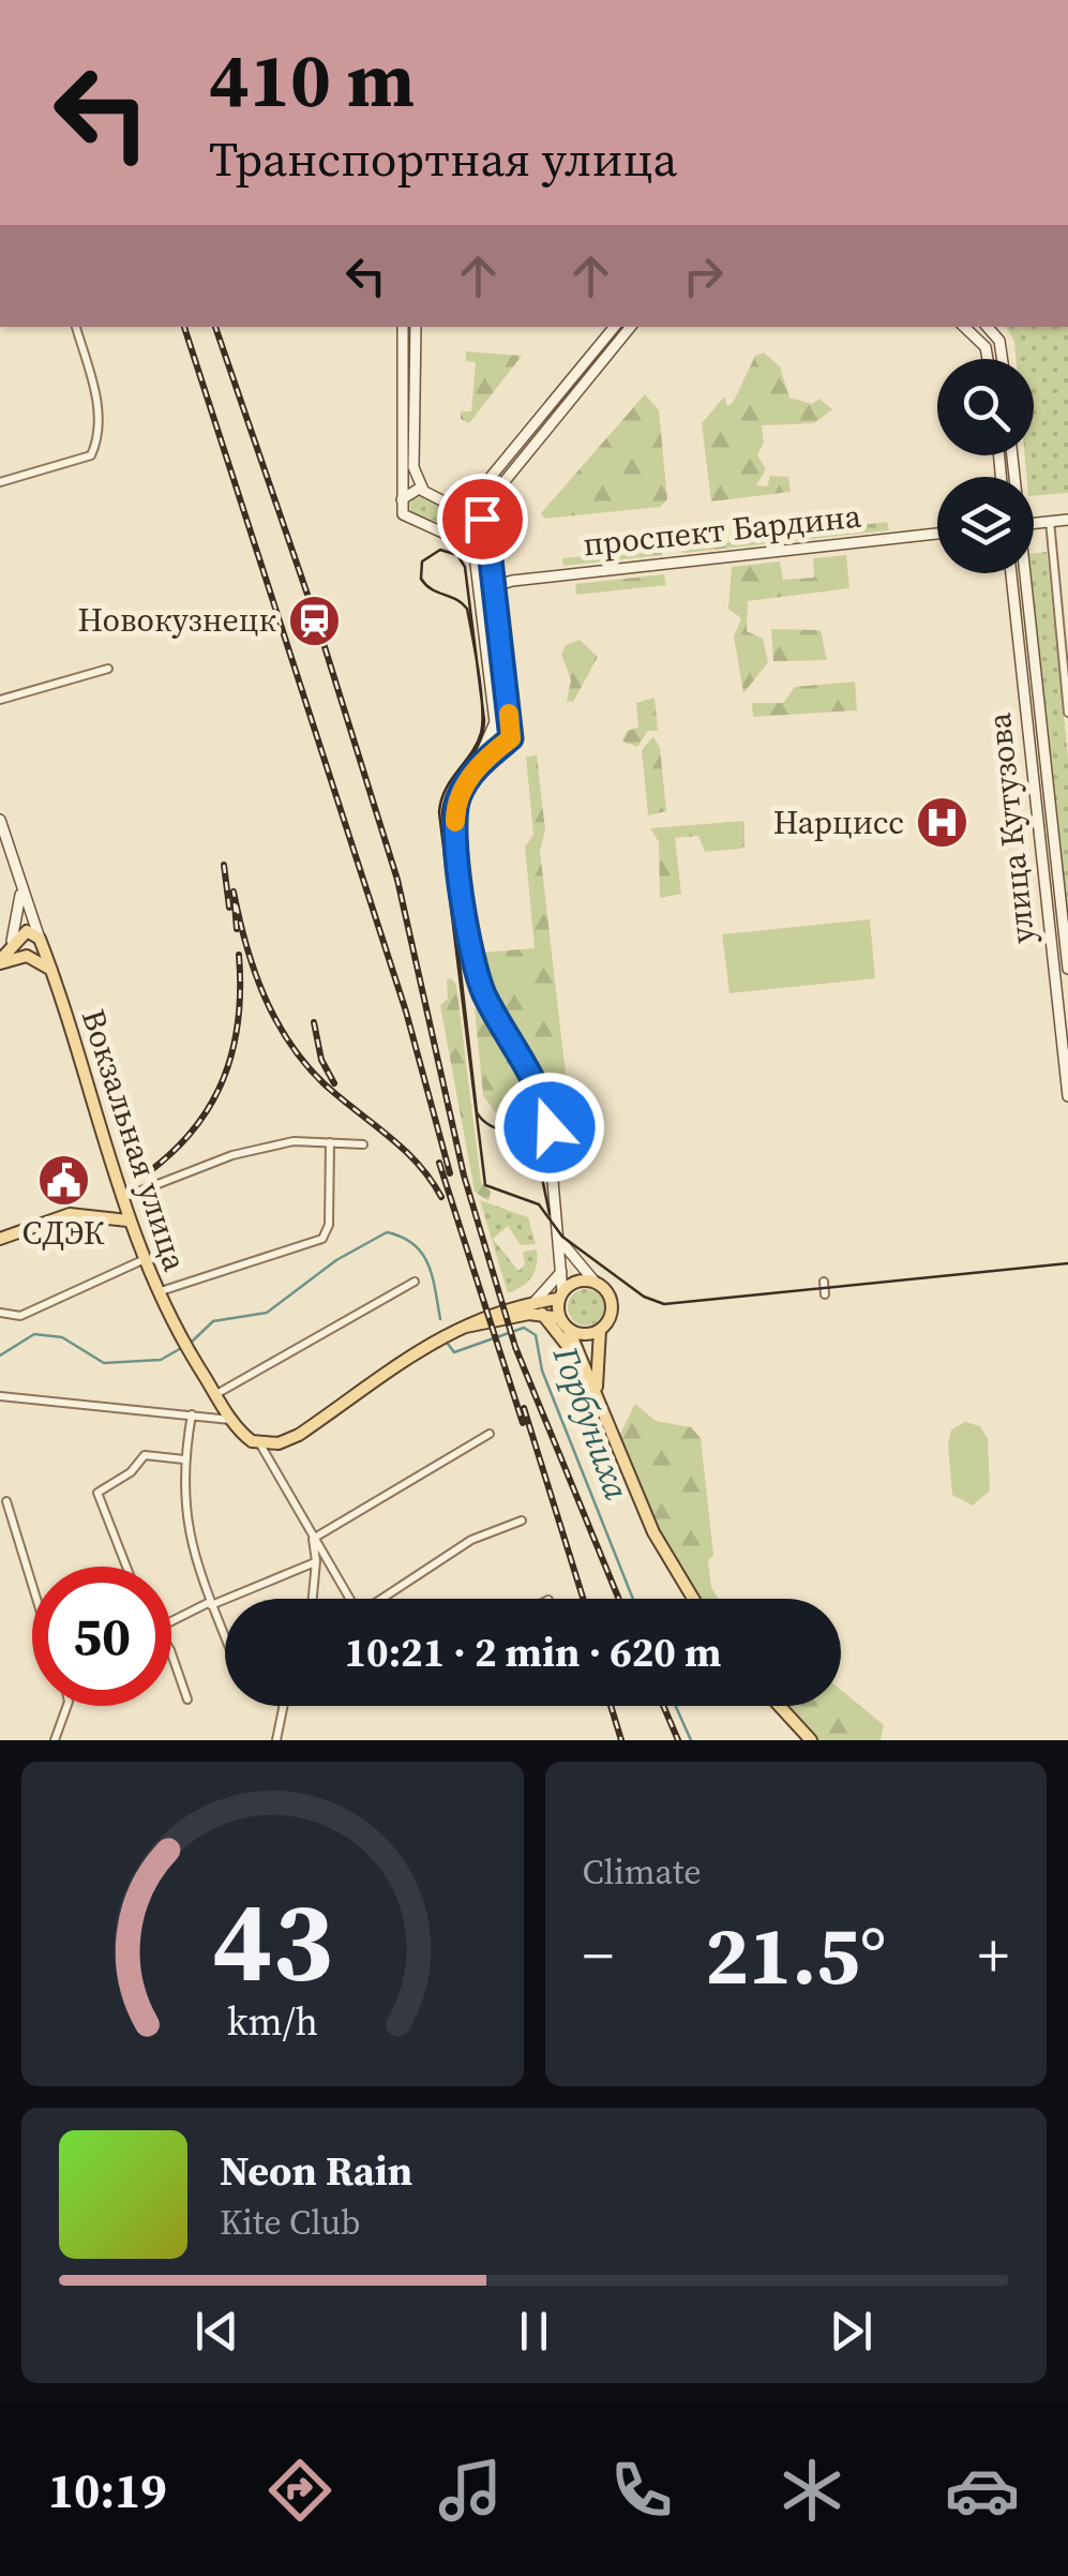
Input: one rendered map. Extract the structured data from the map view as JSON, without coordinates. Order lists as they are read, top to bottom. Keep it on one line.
{"streets":{"main road":["проспект Бардина","улица Кутузова","Вокзальная улица"]},"water":["Горбуниха"],"places":{"station":["Новокузнецк"],"hospital":["Нарцисс"],"public building":["СДЭК"]},"page":{"turn":["410 m","Транспортная улица"],"limit":"50","trip":"10:21 · 2 min · 620 m","tile":"Climate","heat":["−","21.5°","+"],"song":["Neon Rain","Kite Club"],"tabs":"10:19","gauge":["43","km/h"]}}
